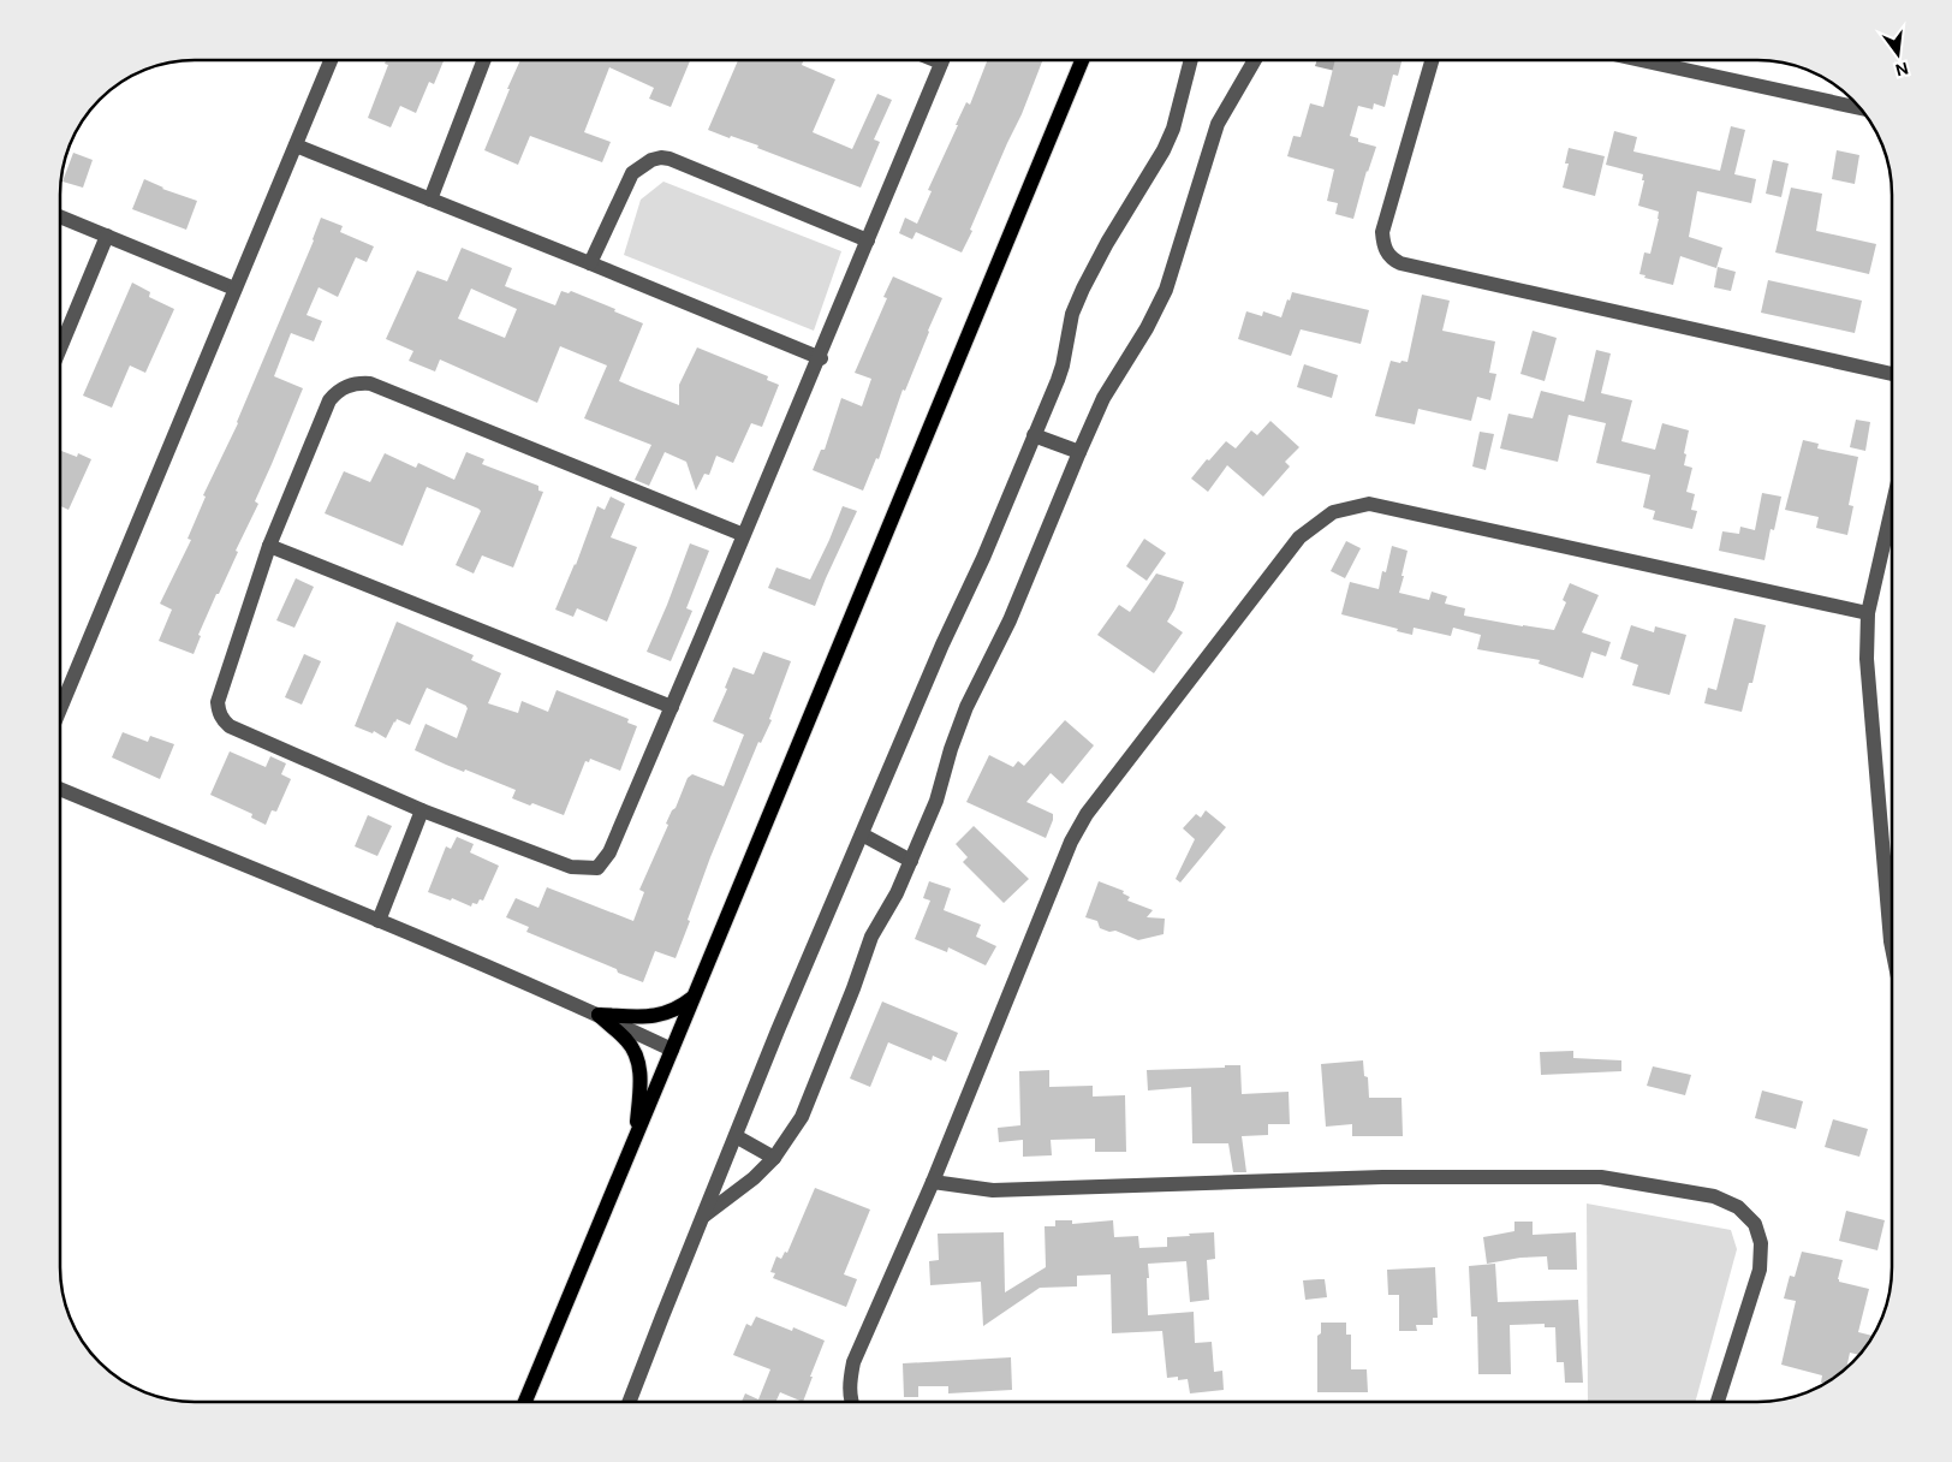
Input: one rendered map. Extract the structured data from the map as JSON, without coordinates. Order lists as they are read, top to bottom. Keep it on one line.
{"north":"bottom"}
